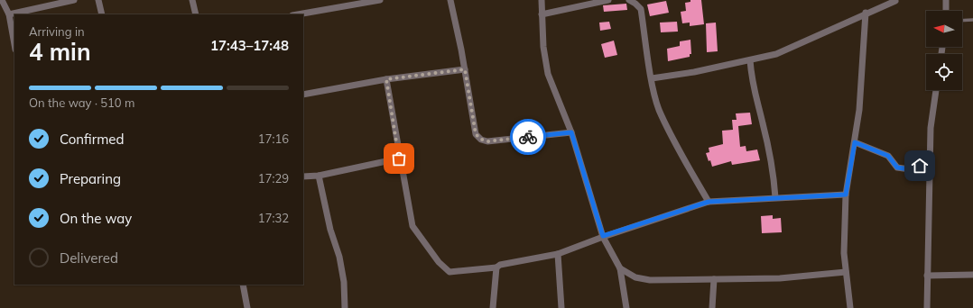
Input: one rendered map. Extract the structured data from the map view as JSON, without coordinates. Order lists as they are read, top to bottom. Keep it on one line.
{"north":"left","page":{"heading":["4 min","Arriving in","17:43–17:48"],"bar":"On the way · 510 m","list":[["Confirmed","17:16"],["Preparing","17:29"],["On the way","17:32"],"Delivered"]}}
